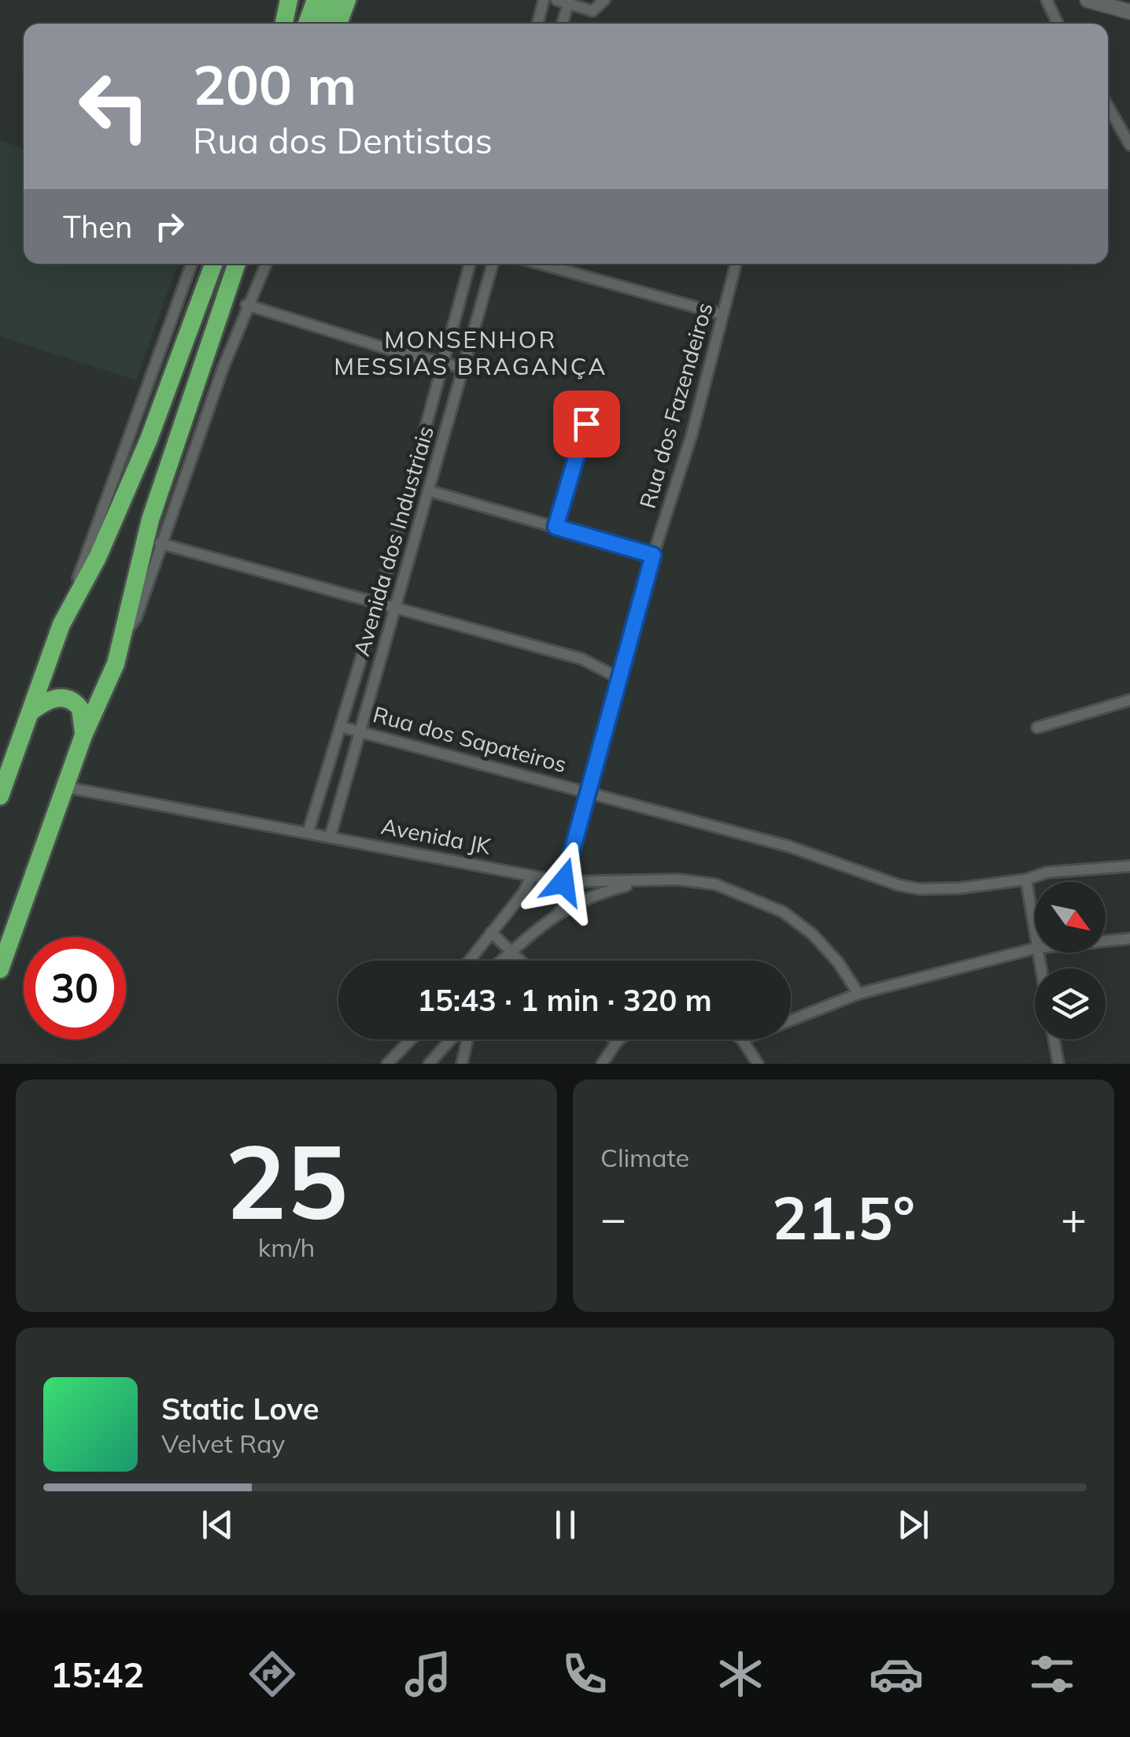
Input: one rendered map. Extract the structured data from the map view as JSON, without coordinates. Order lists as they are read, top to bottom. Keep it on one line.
{"streets":{"street":["Rua dos Fazendeiros","Avenida dos Industriais","Rua dos Sapateiros","Avenida JK"]},"crossings":[["Rua dos Fazendeiros","Rua dos Sapateiros"],["Rua dos Fazendeiros","Avenida JK"],["Avenida dos Industriais","Rua dos Sapateiros"],["Avenida dos Industriais","Avenida JK"]],"districts":["MONSENHOR MESSIAS BRAGANÇA"],"north":"bottom right","page":{"turn":["200 m","Rua dos Dentistas"],"then":"Then","limit":"30","trip":"15:43 · 1 min · 320 m","tile":[["25","km/h"],"Climate"],"heat":["−","21.5°","+"],"song":["Static Love","Velvet Ray"],"tabs":"15:42"}}
